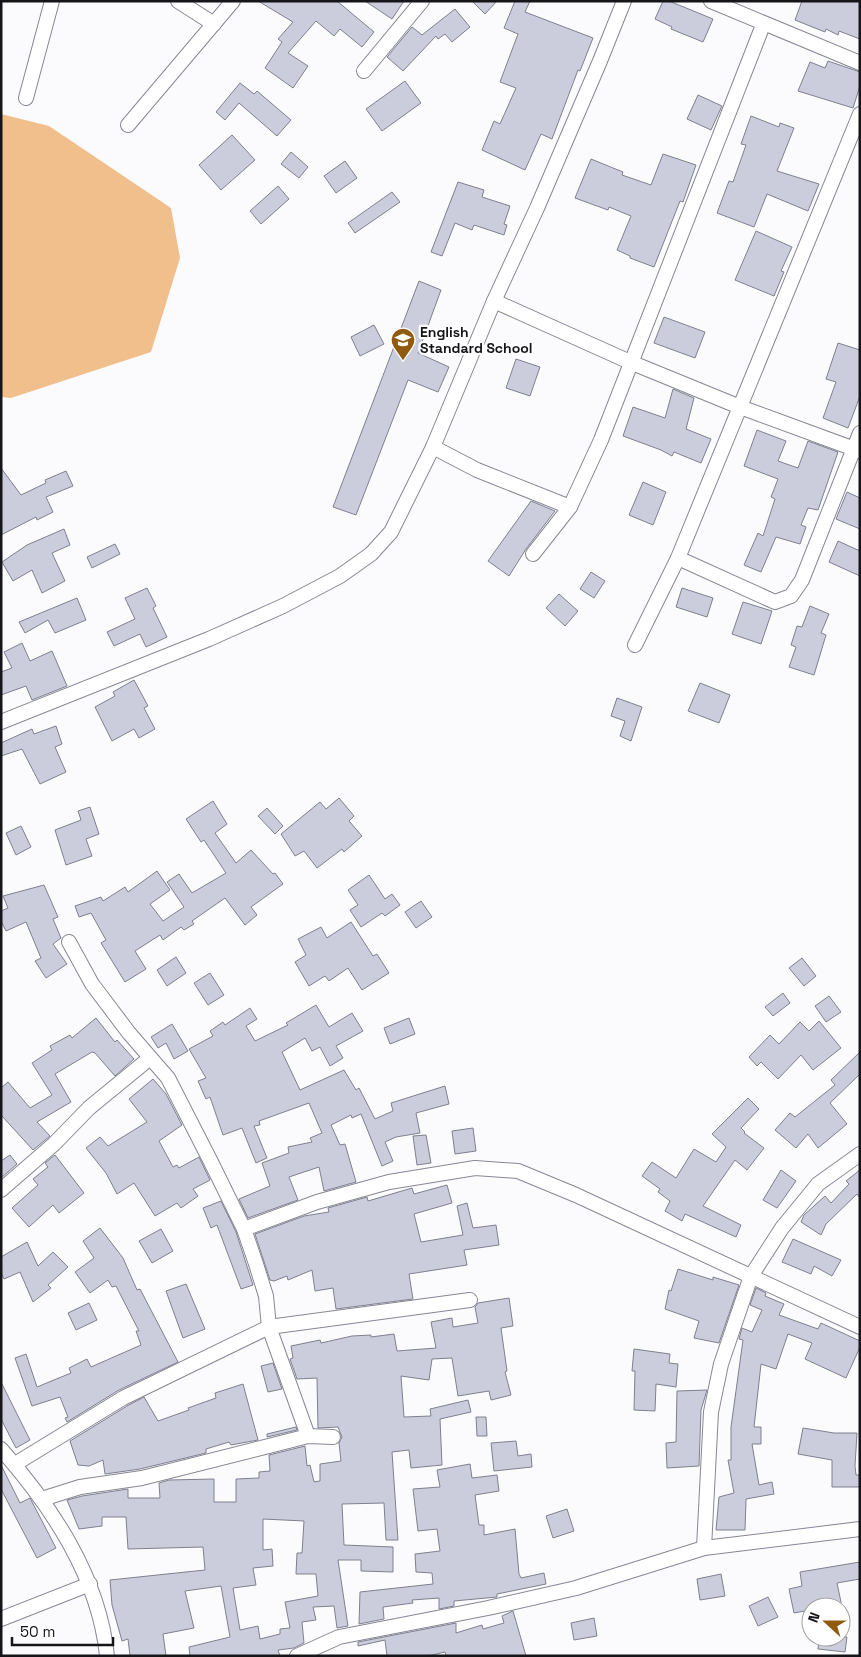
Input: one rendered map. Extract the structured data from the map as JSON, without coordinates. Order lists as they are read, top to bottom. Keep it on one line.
{"places":{"school or university":["English Standard School"]},"scale_bar":"50 m","north":"left"}
